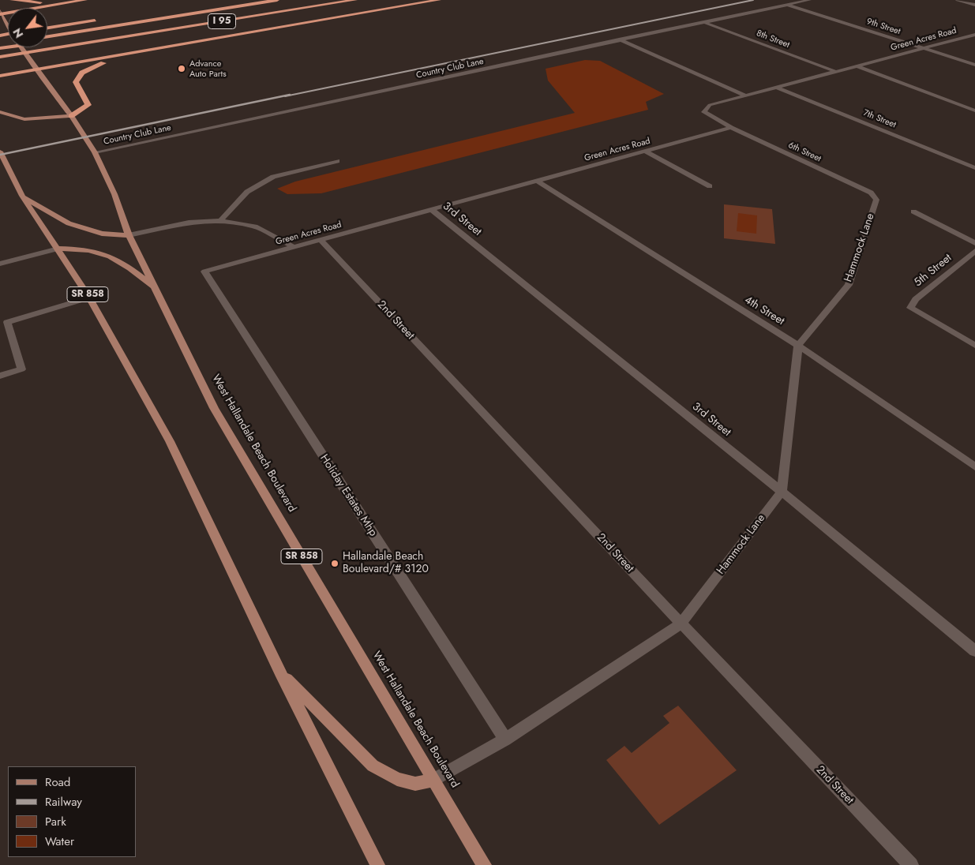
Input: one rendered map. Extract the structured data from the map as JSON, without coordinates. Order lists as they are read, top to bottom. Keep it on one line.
{"streets":{"highway":["I 95"],"main road":["SR 858","West Hallandale Beach Boulevard"],"street":["9th Street","8th Street","Green Acres Road","Country Club Lane","7th Street","6th Street","3rd Street","Hammock Lane","5th Street","4th Street","2nd Street","Holiday Estates Mhp"]},"crossings":[["9th Street","Green Acres Road"],["9th Street","Country Club Lane"],["8th Street","Green Acres Road"],["8th Street","Country Club Lane"],["Green Acres Road","7th Street"],["Green Acres Road","6th Street"],["Green Acres Road","3rd Street"],["Green Acres Road","4th Street"],["Green Acres Road","2nd Street"],["Green Acres Road","Holiday Estates Mhp"],["Country Club Lane","West Hallandale Beach Boulevard"],["6th Street","Hammock Lane"],["3rd Street","Hammock Lane"],["Hammock Lane","4th Street"],["Hammock Lane","2nd Street"],["Hammock Lane","West Hallandale Beach Boulevard"],["Hammock Lane","Holiday Estates Mhp"]],"places":["Advance Auto Parts","Hallandale Beach Boulevard/# 3120"],"legend":["Road","Railway","Park","Water"],"north":"bottom left"}
